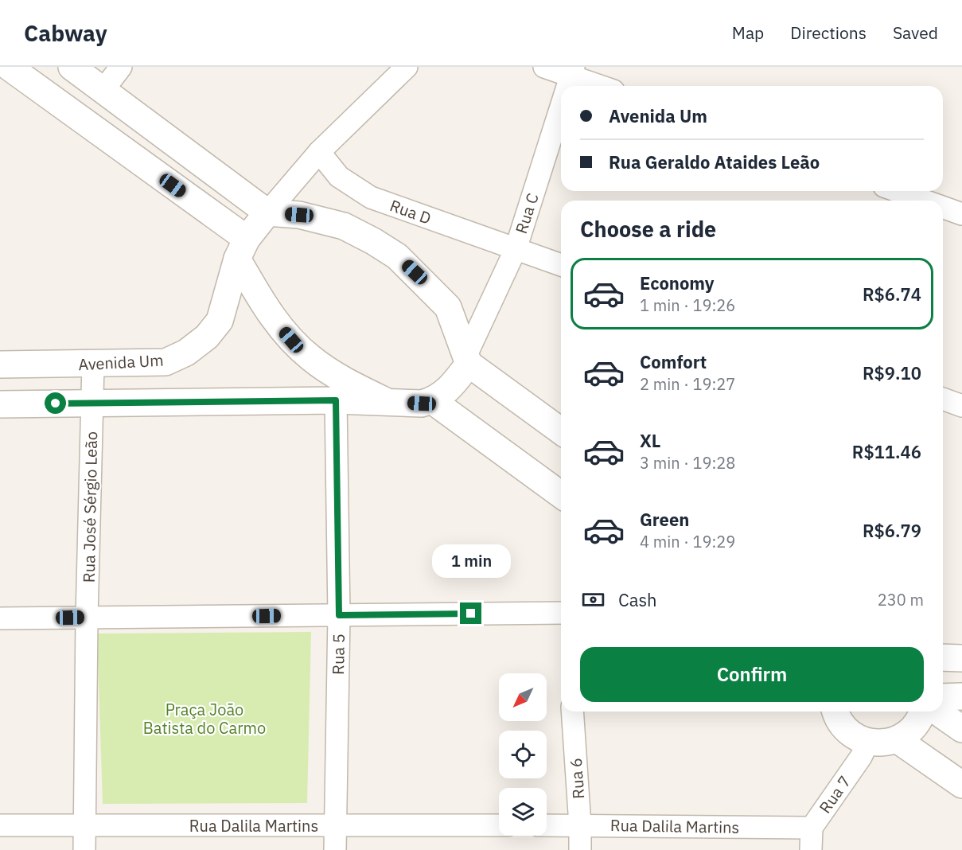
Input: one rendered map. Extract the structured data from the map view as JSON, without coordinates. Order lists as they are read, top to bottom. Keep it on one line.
{"streets":{"street":["Rua D","Rua C","Avenida Um","Rua José Sérgio Leão","Rua 5","Rua 6","Rua 7","Rua Dalila Martins"]},"crossings":[["Rua D","Rua C"],["Avenida Um","Rua José Sérgio Leão"],["Rua José Sérgio Leão","Rua Dalila Martins"],["Rua 5","Rua Dalila Martins"],["Rua 6","Rua Dalila Martins"],["Rua 7","Rua Dalila Martins"]],"parks":["Praça João Batista do Carmo"],"north":"bottom left","page":{"header":"Cabway","nav":["Map","Directions","Saved"],"banner":["Avenida Um","Rua Geraldo Ataides Leão"],"heading":"Choose a ride","list":[{"name":"Economy","note":"1 min · 19:26","value":"R$6.74"},{"name":"Comfort","note":"2 min · 19:27","value":"R$9.10"},{"name":"XL","note":"3 min · 19:28","value":"R$11.46"},{"name":"Green","note":"4 min · 19:29","value":"R$6.79"}],"bubble":"1 min","pay":["Cash","230 m"],"buttons":"Confirm"}}
